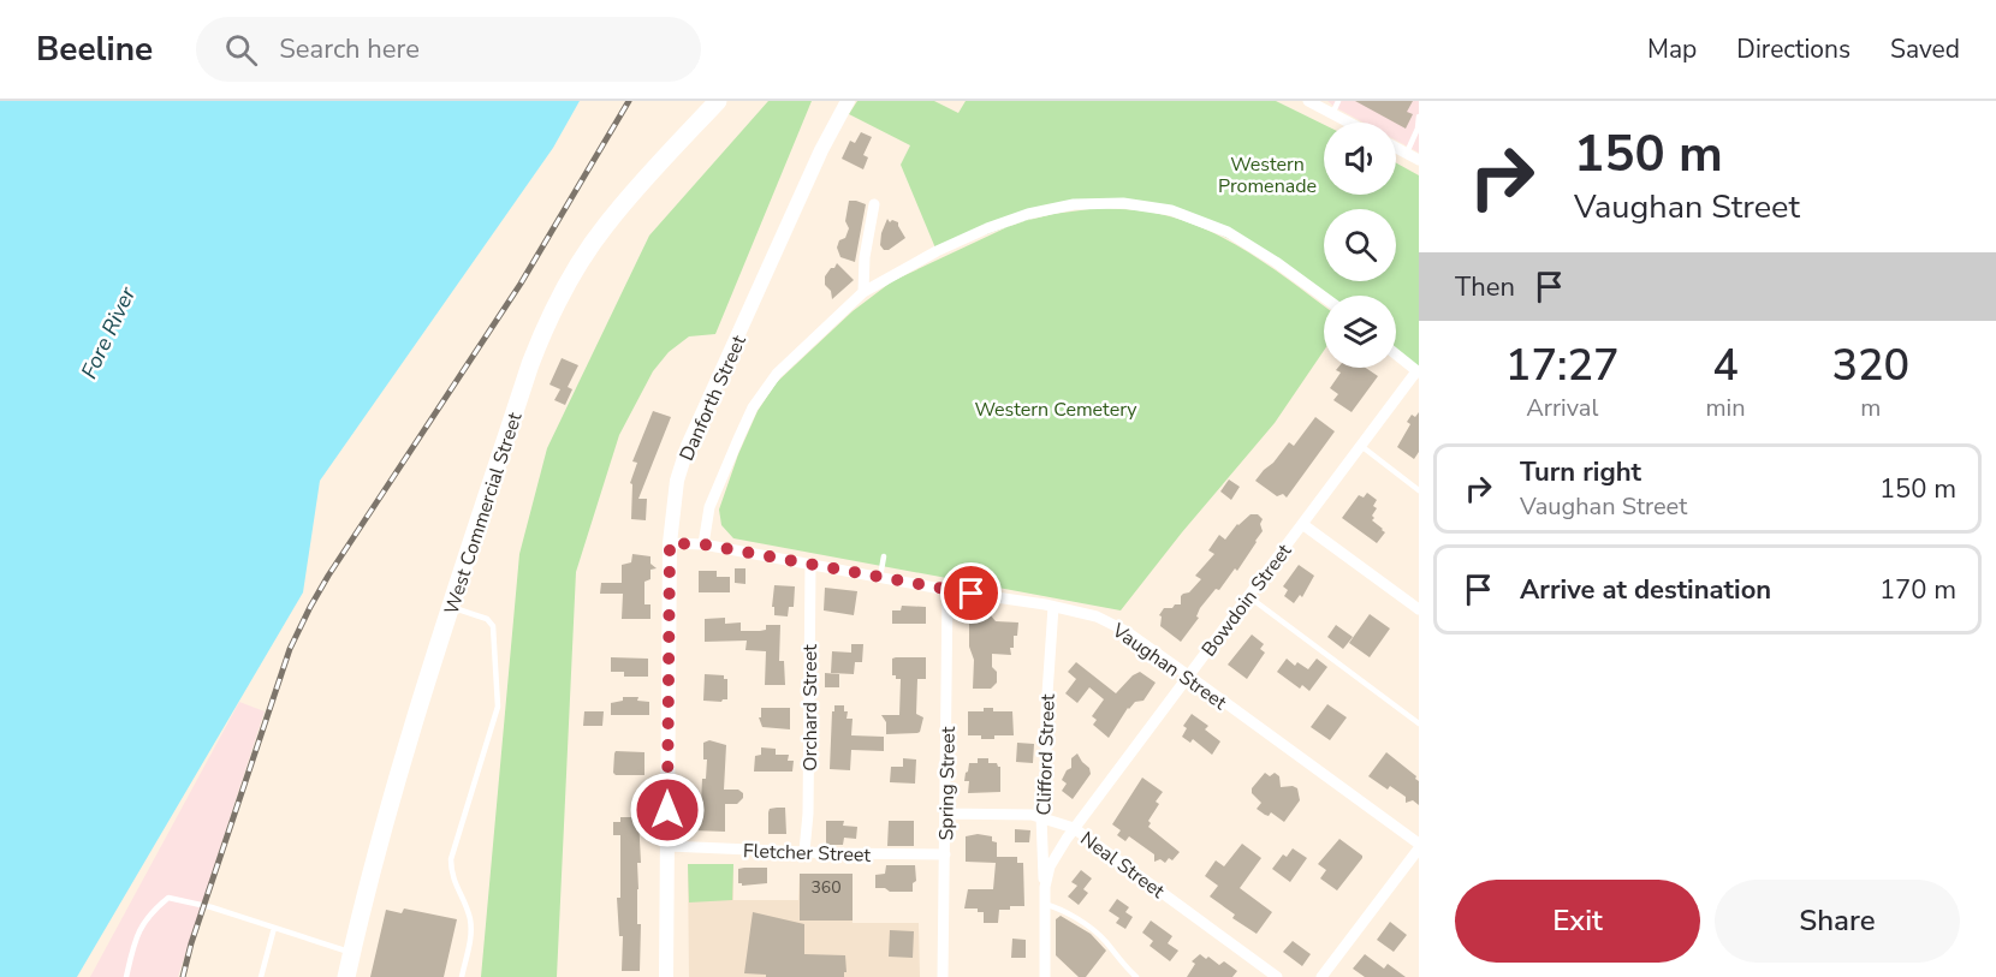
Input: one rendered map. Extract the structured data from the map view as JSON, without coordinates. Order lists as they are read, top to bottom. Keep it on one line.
{"streets":{"main road":["West Commercial Street"],"street":["Danforth Street","Bowdoin Street","Vaughan Street","Orchard Street","Clifford Street","Spring Street","Fletcher Street","Neal Street"]},"crossings":[["Danforth Street","Vaughan Street"],["Danforth Street","Fletcher Street"],["Bowdoin Street","Vaughan Street"],["Bowdoin Street","Clifford Street"],["Bowdoin Street","Neal Street"],["Vaughan Street","Orchard Street"],["Vaughan Street","Clifford Street"],["Vaughan Street","Spring Street"],["Orchard Street","Fletcher Street"],["Clifford Street","Neal Street"],["Spring Street","Fletcher Street"],["Spring Street","Neal Street"]],"water":["Fore River"],"parks":["Western Promenade","Western Cemetery"],"house_numbers":["360"],"page":{"header":"Beeline","search":"Search here","nav":["Map","Directions","Saved"],"turn":["150 m","Vaughan Street"],"then":"Then","eta":["17:27","Arrival","4","min","320","m"],"list":[{"name":"Turn right","note":"Vaughan Street","value":"150 m"},{"name":"Arrive at destination","value":"170 m"}],"buttons":["Exit","Share"]}}
